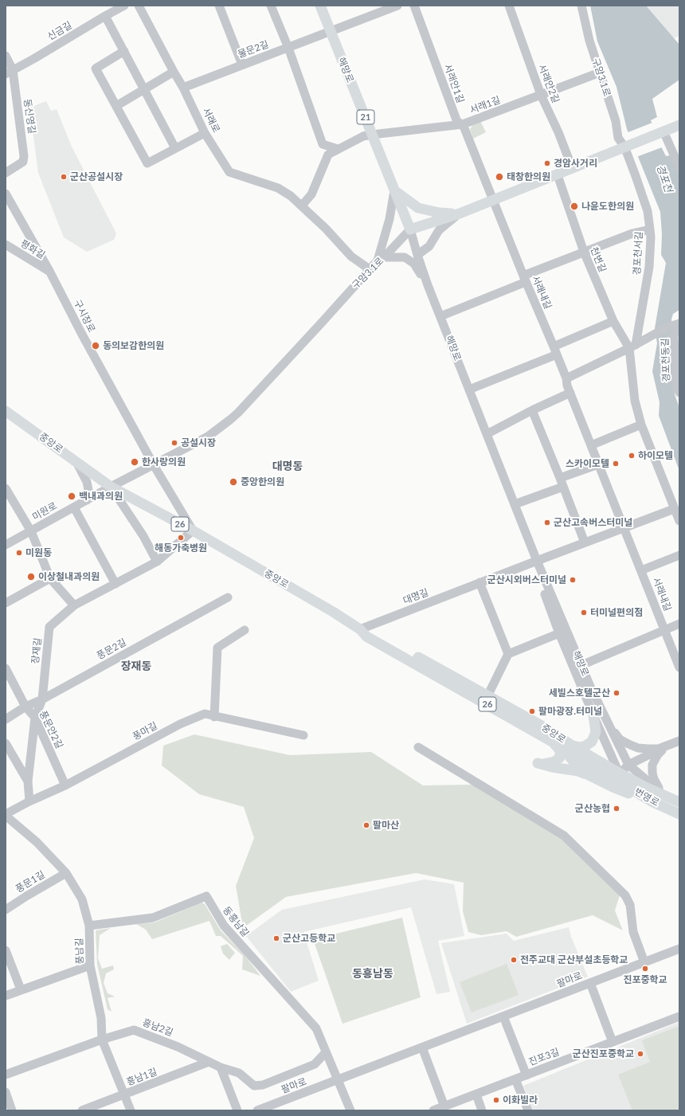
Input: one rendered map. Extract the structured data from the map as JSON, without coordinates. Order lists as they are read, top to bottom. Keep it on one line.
{"streets":{"main road":["해망로","구암3.1로","21","중앙로","26","번영로"],"street":["신금길","물문2길","서래안1길","서래안2길","서래1길","동신영길","서래로","평화길","경포천서길","천변길","서래내길","구시장로","경포천동길","미원로","대명길","풍문2길","장재길","풍문안2길","풍마길","풍문1길","동흥남길","풍남길","팔마로","흥남2길","진포3길","흥남1길"]},"crossings":[["신금길","동신영길"],["물문2길","해망로"],["물문2길","서래로"],["해망로","구암3.1로"],["해망로","서래1길"],["해망로","중앙로"],["해망로","대명길"],["해망로","번영로"],["구암3.1로","서래안1길"],["구암3.1로","서래안2길"],["구암3.1로","서래1길"],["구암3.1로","서래로"],["구암3.1로","경포천서길"],["구암3.1로","천변길"],["구암3.1로","서래내길"],["구암3.1로","구시장로"],["구암3.1로","중앙로"],["구암3.1로","미원로"],["서래안1길","서래1길"],["서래안1길","서래내길"],["서래안2길","서래1길"],["평화길","구시장로"],["경포천서길","천변길"],["경포천서길","경포천동길"],["천변길","경포천동길"],["서래내길","경포천동길"],["구시장로","중앙로"],["중앙로","미원로"],["중앙로","대명길"],["중앙로","장재길"],["중앙로","번영로"],["풍문2길","장재길"],["풍문2길","풍문안2길"],["장재길","풍문안2길"],["장재길","풍마길"],["풍문안2길","풍마길"],["풍마길","풍남길"],["풍문1길","풍남길"],["동흥남길","풍남길"],["동흥남길","팔마로"],["동흥남길","흥남2길"],["풍남길","흥남2길"],["풍남길","흥남1길"],["흥남2길","흥남1길"]],"districts":["대명동","장재동","동흥남동"],"water":["경포천"],"places":["경암사거리","군산공설시장","태창한의원","나윤도한의원","동의보감한의원","공설시장","하이모텔","한사랑의원","스카이모텔","중앙한의원","백내과의원","군산고속버스터미널","해동가축병원","미원동","이상철내과의원","군산시외버스터미널","터미널편의점","세빌스호텔군산","팔마광장.터미널","군산농협","팔마산","군산고등학교","전주교대 군산부설초등학교","진포중학교","군산진포중학교","이화빌라"]}
